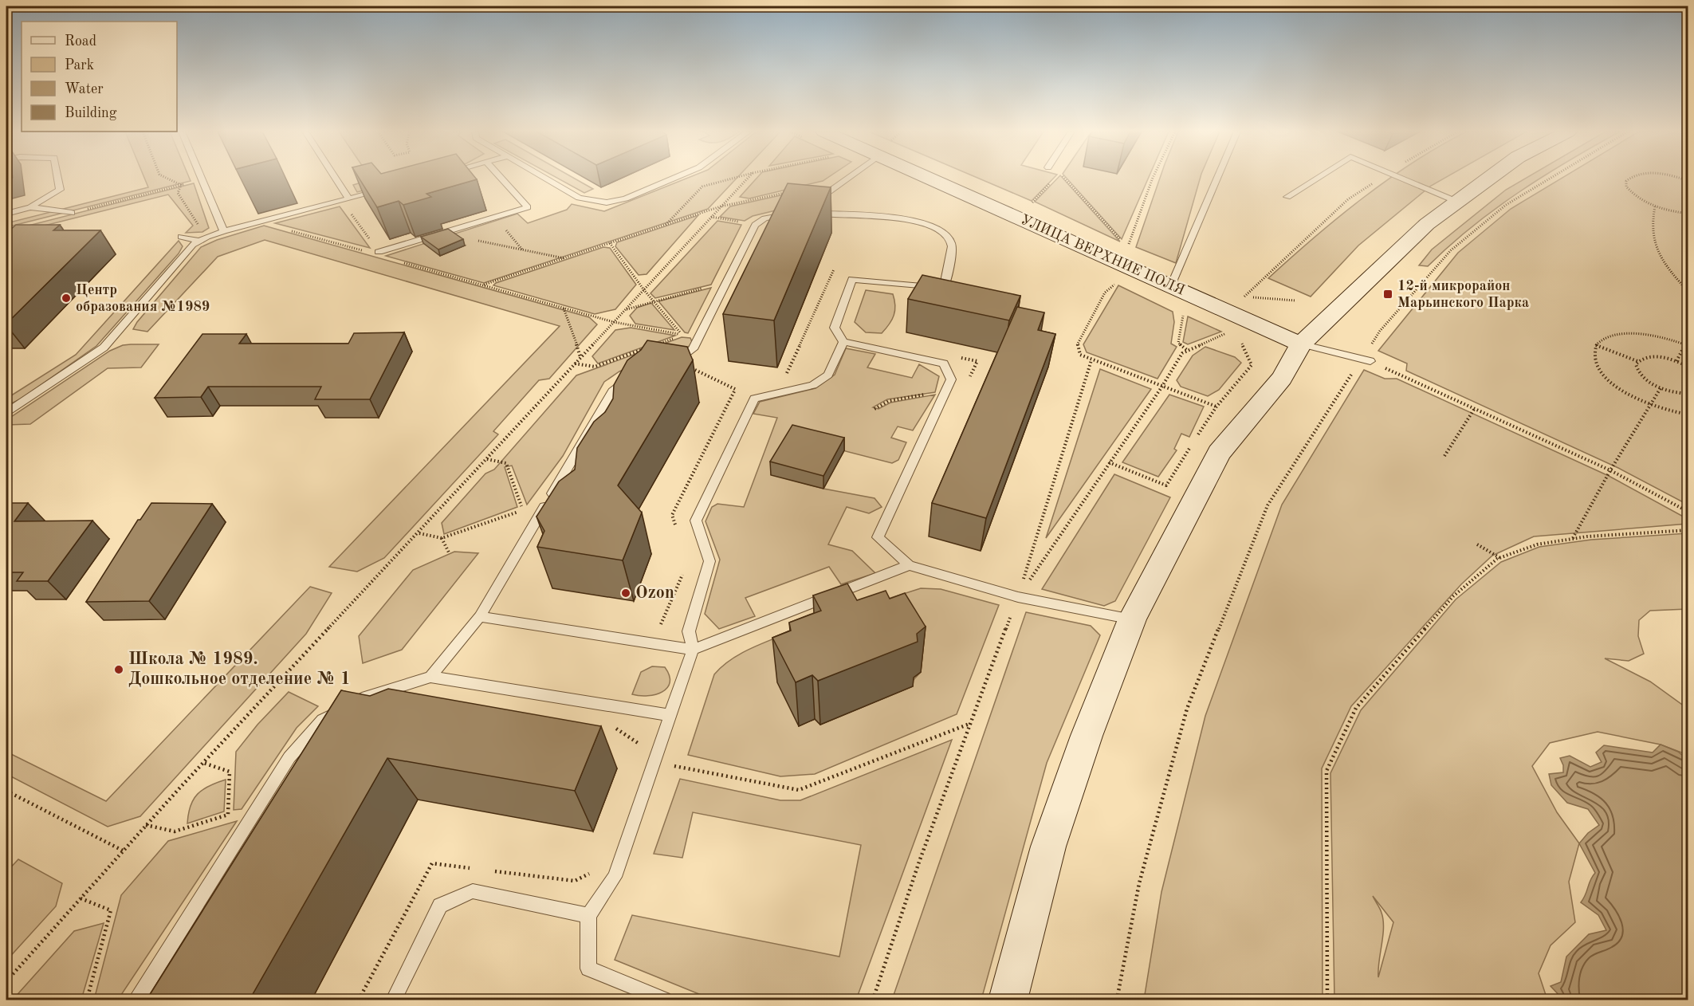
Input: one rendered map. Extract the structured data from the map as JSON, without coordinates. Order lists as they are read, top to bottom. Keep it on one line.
{"streets":{"main road":["УЛИЦА ВЕРХНИЕ ПОЛЯ"]},"places":{"transit":["12-й микрорайон Марьинского Парка"],"other":["Центр образования №1989","Ozon","Школа № 1989. Дошкольное отделение № 1"]},"legend":["Road","Park","Water","Building"]}
